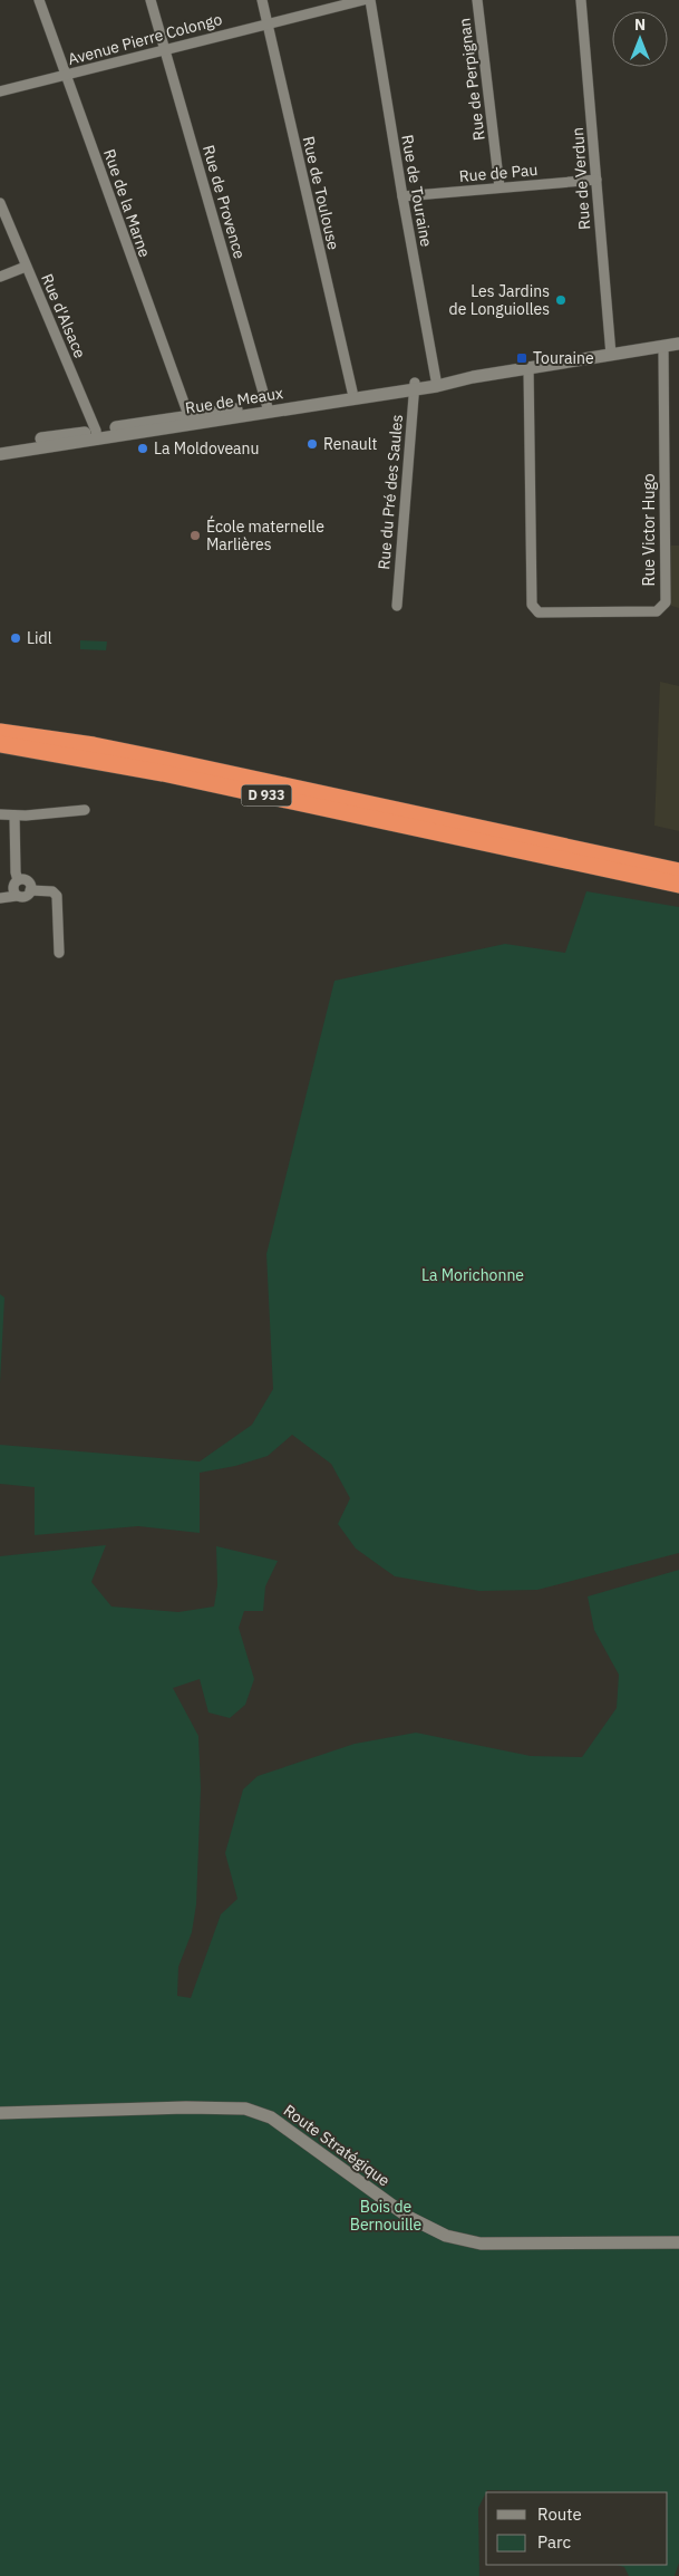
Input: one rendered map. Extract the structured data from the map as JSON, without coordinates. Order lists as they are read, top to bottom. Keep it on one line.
{"streets":{"highway":["D 933"],"main road":["Rue de Meaux","Route Stratégique"],"street":["Avenue Pierre Colongo","Rue de Perpignan","Rue de Pau","Rue de Verdun","Rue de Touraine","Rue de Toulouse","Rue de Provence","Rue de la Marne","Rue d'Alsace","Rue du Pré des Saules","Rue Victor Hugo"]},"crossings":[["Avenue Pierre Colongo","Rue de Toulouse"],["Avenue Pierre Colongo","Rue de Provence"],["Avenue Pierre Colongo","Rue de la Marne"],["Rue de Perpignan","Rue de Pau"],["Rue de Pau","Rue de Verdun"],["Rue de Pau","Rue de Touraine"],["Rue de Verdun","Rue de Meaux"],["Rue de Touraine","Rue de Meaux"],["Rue de Toulouse","Rue de Meaux"],["Rue de Provence","Rue de Meaux"],["Rue de la Marne","Rue de Meaux"],["Rue d'Alsace","Rue de Meaux"],["Rue de Meaux","Rue du Pré des Saules"],["Rue de Meaux","Rue Victor Hugo"]],"parks":["La Morichonne","Bois de Bernouille"],"places":{"other":["Les Jardins de Longuiolles","Renault","La Moldoveanu","École maternelle Marlières","Lidl"],"transit":["Touraine"]},"legend":["Route","Parc"],"north":"top"}
